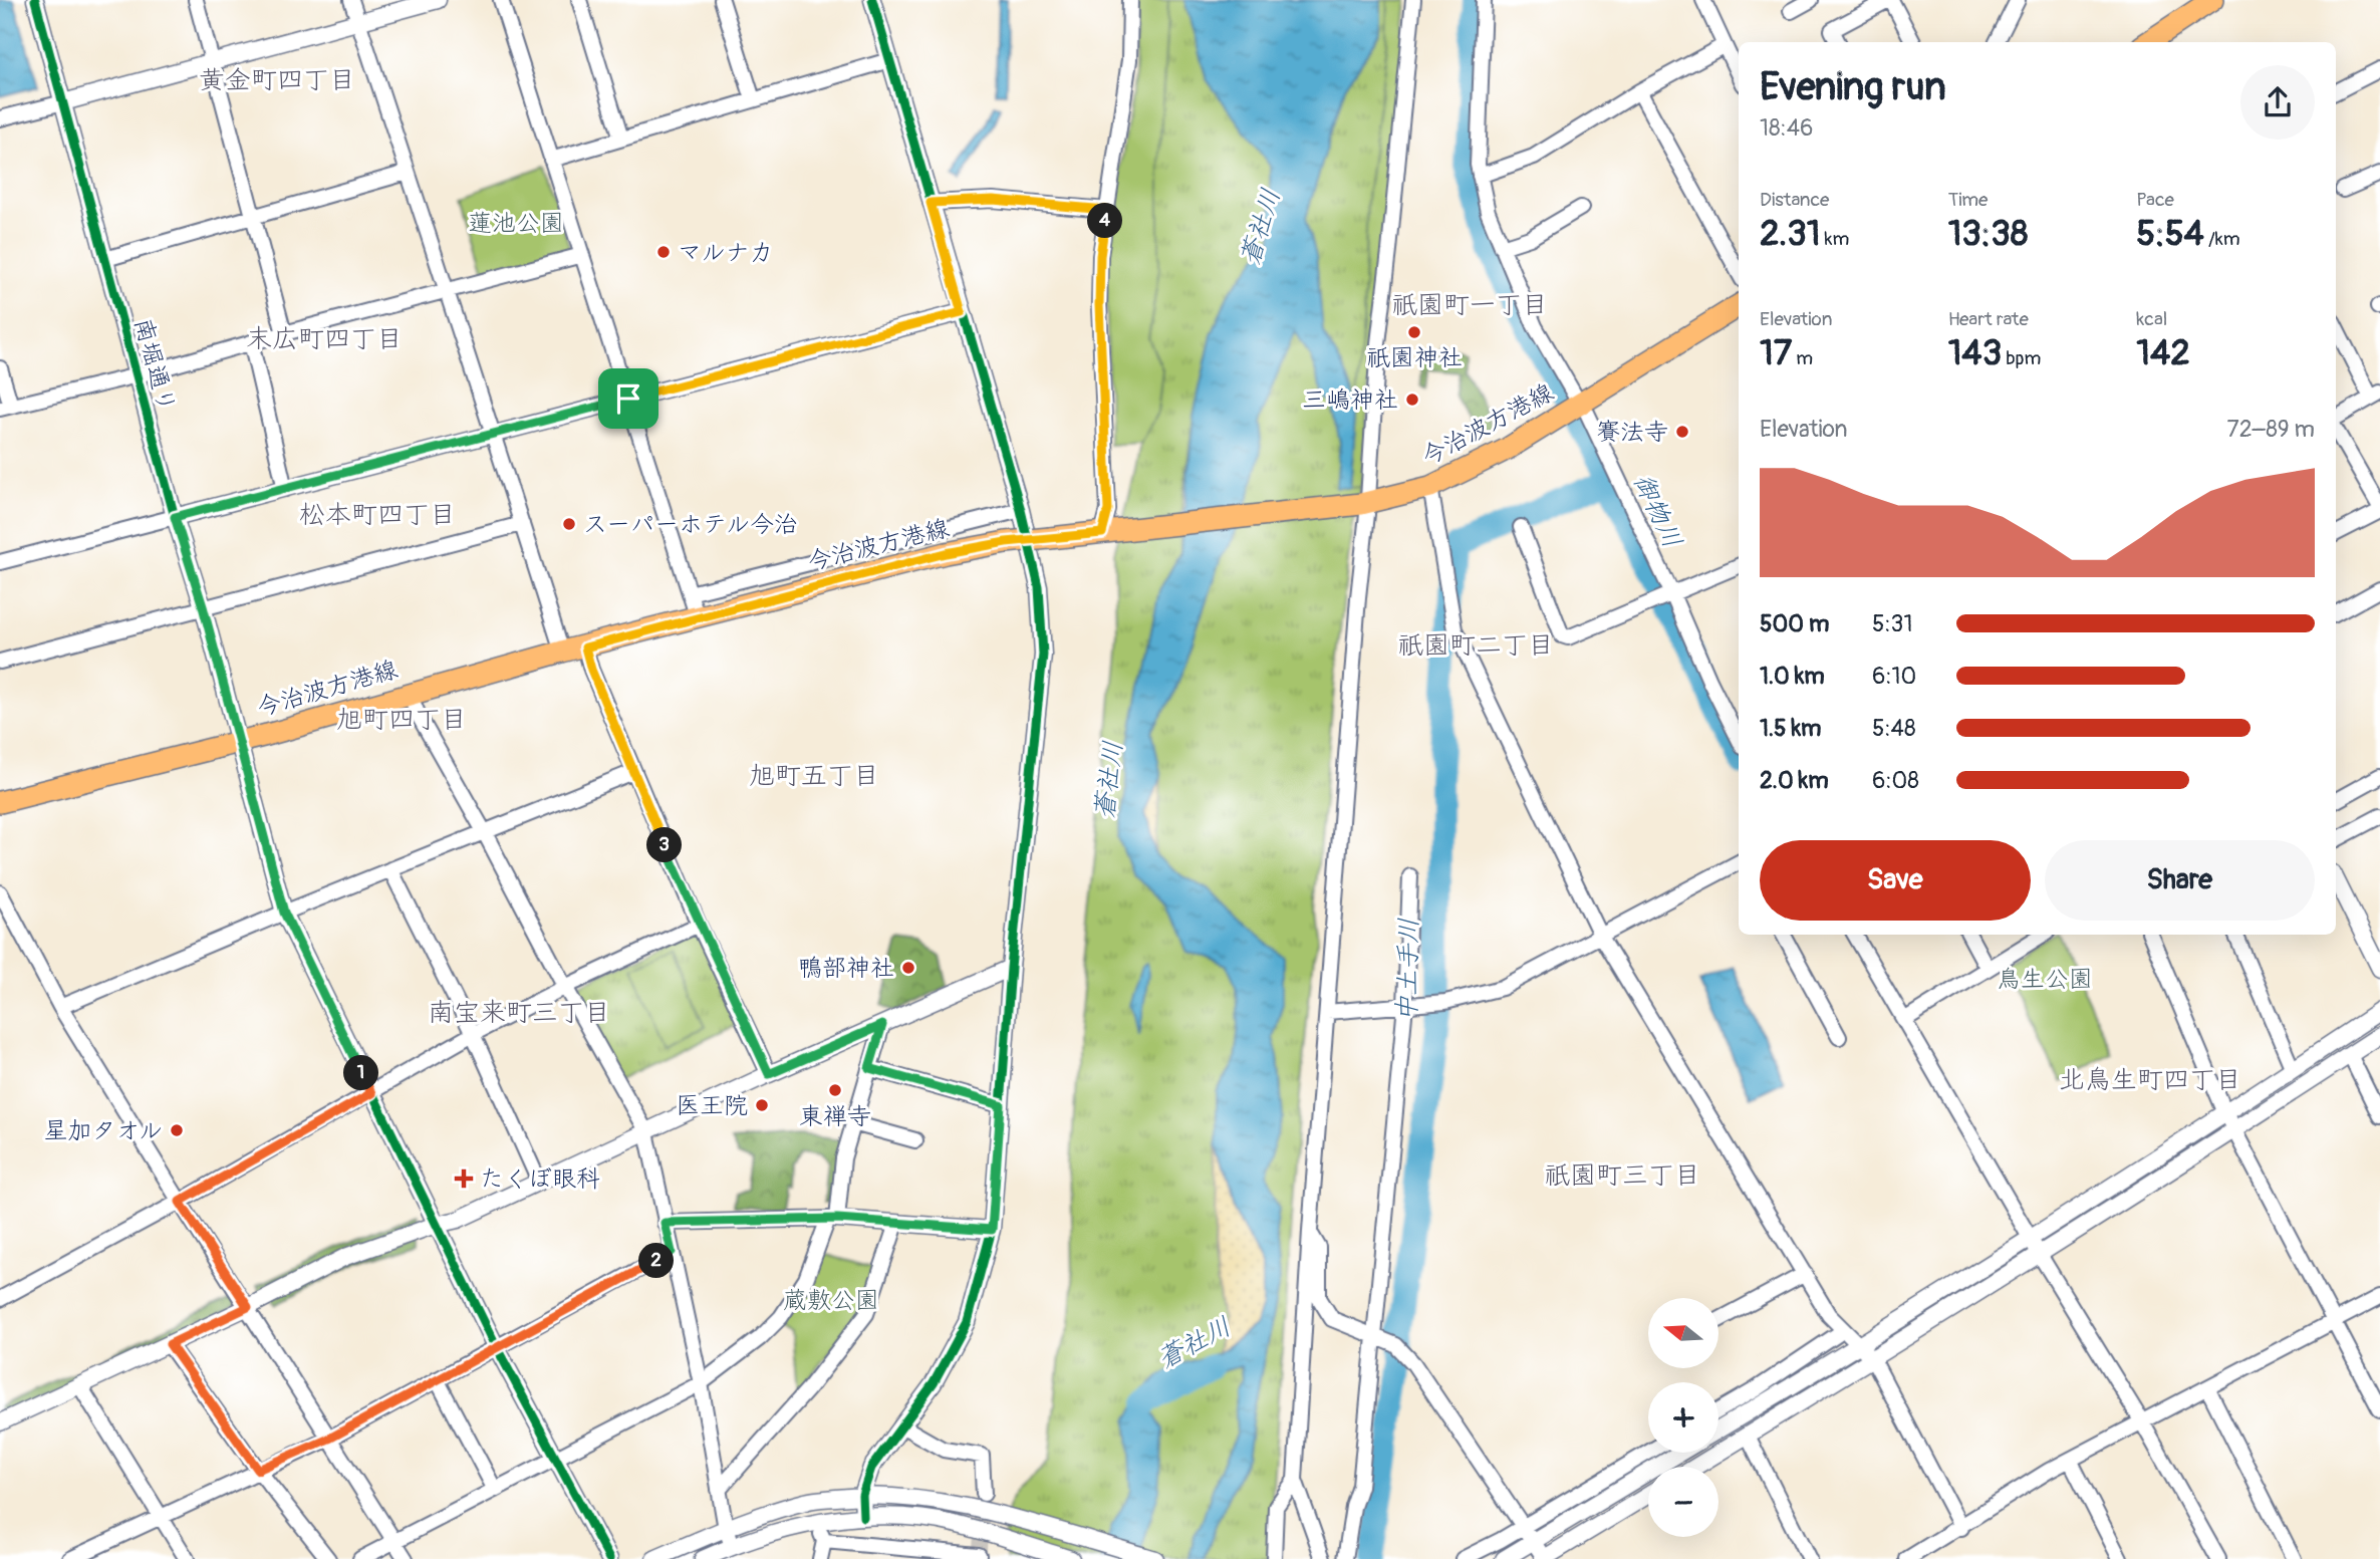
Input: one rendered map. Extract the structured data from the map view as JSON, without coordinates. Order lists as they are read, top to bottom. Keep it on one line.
{"streets":{"main road":["今治波方港線"],"street":["南堀通り"]},"crossings":[["南堀通り","今治波方港線"]],"districts":["黄金町四丁目","祇園町一丁目","末広町四丁目","松本町四丁目","祇園町二丁目","旭町四丁目","旭町五丁目","南宝来町三丁目","北鳥生町四丁目","祇園町三丁目"],"water":["蒼社川","御物川","中土手川"],"parks":["蓮池公園","鳥生公園","蔵敷公園"],"places":{"other":["マルナカ","祇園神社","三嶋神社","賽法寺","スーパーホテル今治","鴨部神社","東禅寺","医王院","星加タオル"],"health":["たくぼ眼科"]},"north":"left","page":{"heading":["Evening run","18:46"],"stats":[["Distance","2.31 km"],["Time","13:38"],["Pace","5:54 /km"],["Elevation","17 m"],["Heart rate","143 bpm"],["kcal","142"]],"pins":["4","3","1","2"],"chart":["Elevation","72–89 m"],"list":[{"name":"500 m","note":"5:31"},{"name":"1.0 km","note":"6:10"},{"name":"1.5 km","note":"5:48"},{"name":"2.0 km","note":"6:08"}],"buttons":["Save","Share"],"map_buttons":["+","−"]}}
